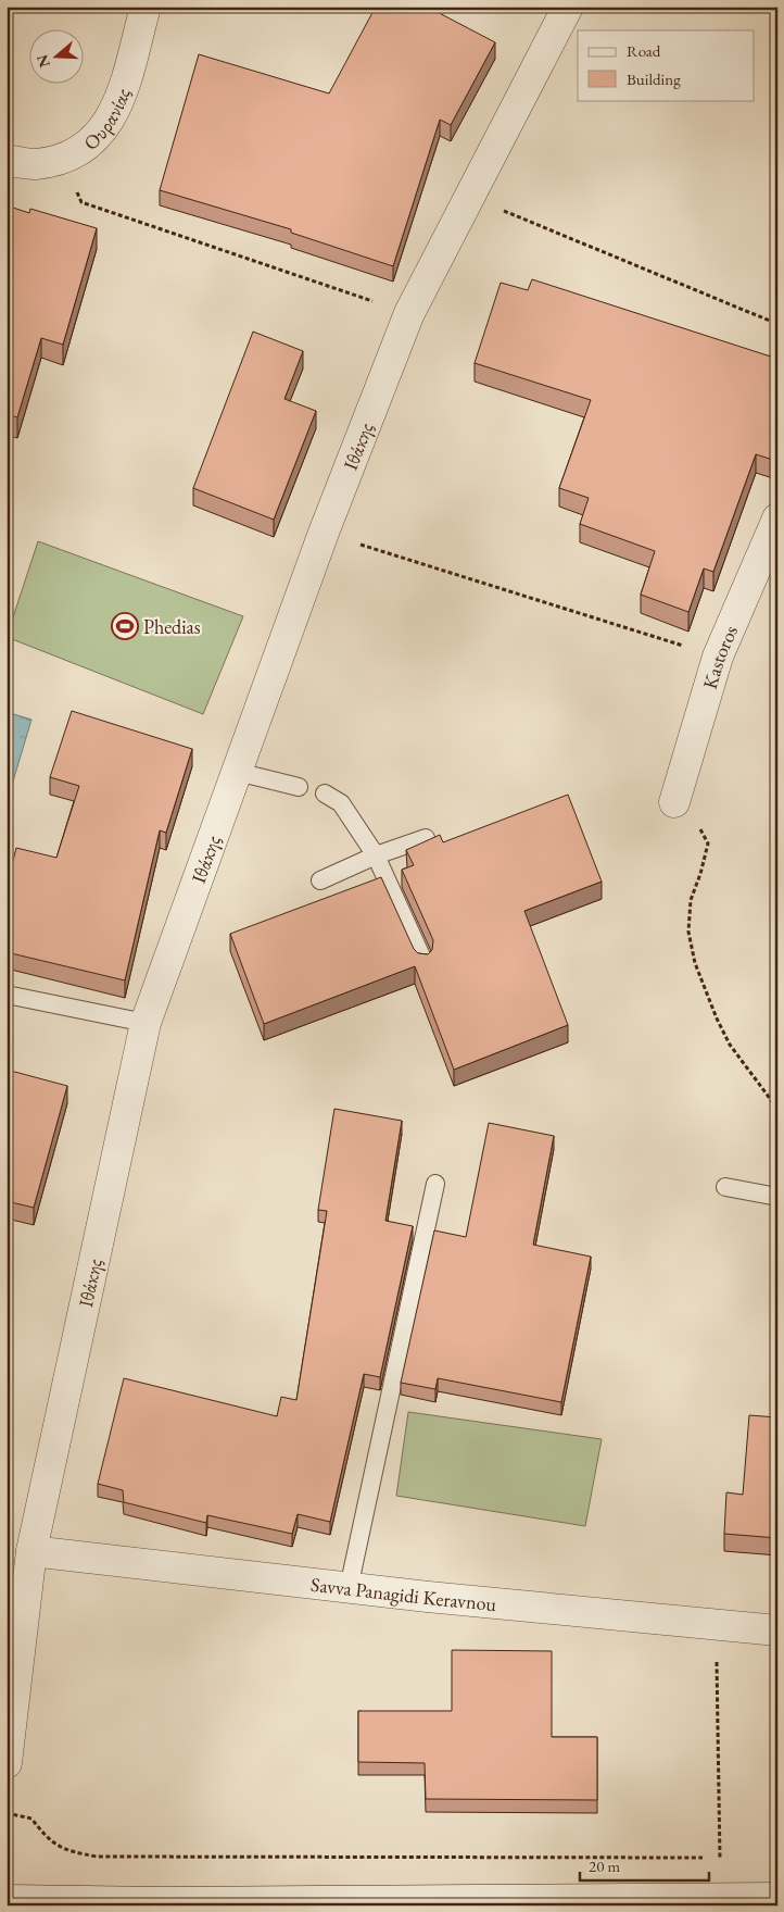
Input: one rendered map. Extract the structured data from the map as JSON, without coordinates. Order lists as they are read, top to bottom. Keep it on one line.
{"streets":{"street":["Ουρανίας","Ιθάκης","Kastoros","Savva Panagidi Keravnou"]},"crossings":[["Ιθάκης","Savva Panagidi Keravnou"]],"places":{"sports":["Phedias"]},"legend":["Road","Building"],"scale_bar":"20 m","north":"left"}
